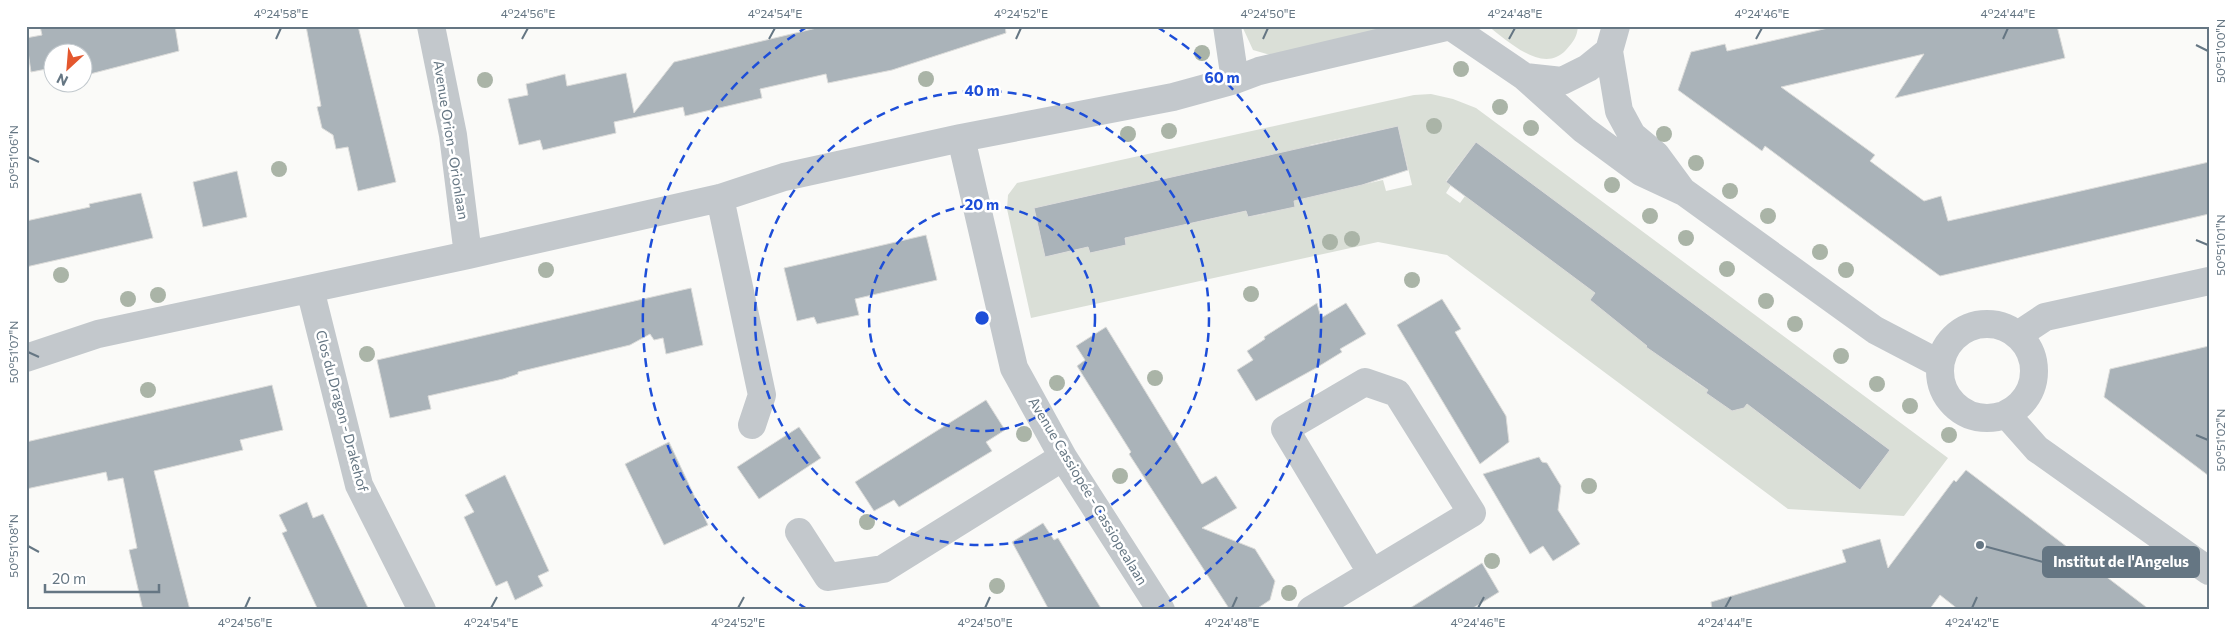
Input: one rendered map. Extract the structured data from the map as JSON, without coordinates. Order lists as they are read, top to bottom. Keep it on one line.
{"streets":{"street":["Avenue Orion - Orionlaan","Clos du Dragon - Drakehof","Avenue Cassiopée - Cassiopealaan"]},"places":["Institut de l'Angelus"],"scale_bar":"20 m","north":"bottom left","coordinates":["4°24'58\"E","4°24'56\"E","4°24'54\"E","4°24'52\"E","4°24'50\"E","4°24'48\"E","4°24'46\"E","4°24'44\"E","50°51'00\"N","50°51'06\"N","50°51'01\"N","50°51'07\"N","50°51'02\"N","50°51'08\"N","4°24'42\"E"],"rings":["60 m","40 m","20 m"]}
